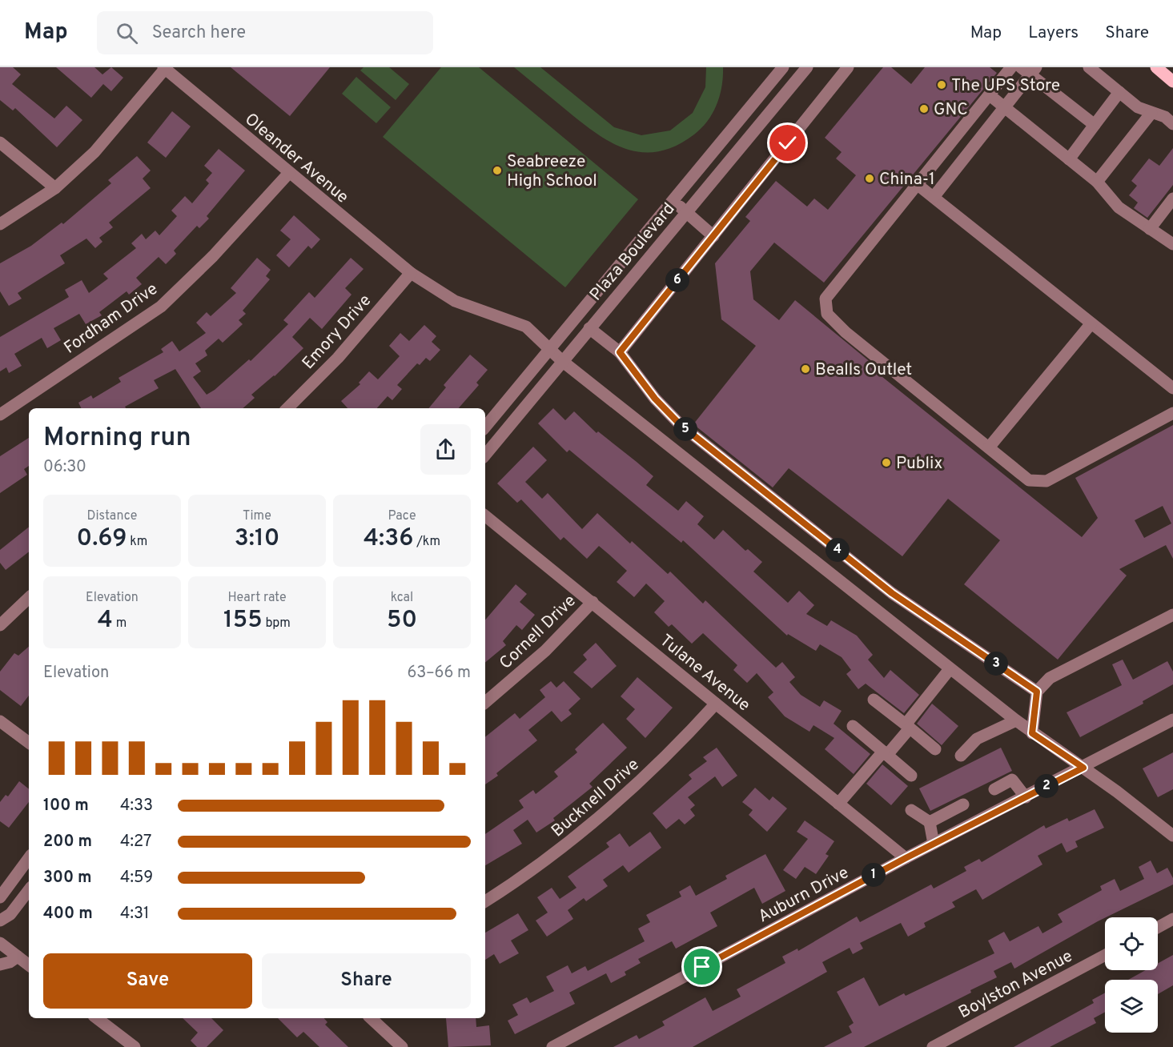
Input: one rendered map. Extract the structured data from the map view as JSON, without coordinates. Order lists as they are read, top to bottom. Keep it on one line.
{"streets":{"street":["Oleander Avenue","Plaza Boulevard","Fordham Drive","Emory Drive","Cornell Drive","Tulane Avenue","Bucknell Drive","Auburn Drive","Boylston Avenue"]},"crossings":[["Oleander Avenue","Plaza Boulevard"],["Oleander Avenue","Fordham Drive"],["Oleander Avenue","Emory Drive"],["Oleander Avenue","Auburn Drive"],["Cornell Drive","Tulane Avenue"],["Tulane Avenue","Bucknell Drive"],["Tulane Avenue","Auburn Drive"]],"places":["The UPS Store","GNC","Seabreeze High School","China-1","Bealls Outlet","Publix"],"page":{"header":"Map","search":"Search here","nav":["Map","Layers","Share"],"pins":["6","5","4","3","2","1"],"heading":["Morning run","06:30"],"stats":[["Distance","0.69 km"],["Time","3:10"],["Pace","4:36 /km"],["Elevation","4 m"],["Heart rate","155 bpm"],["kcal","50"]],"chart":["Elevation","63–66 m"],"list":[{"name":"100 m","note":"4:33"},{"name":"200 m","note":"4:27"},{"name":"300 m","note":"4:59"},{"name":"400 m","note":"4:31"}],"buttons":["Save","Share"]}}
